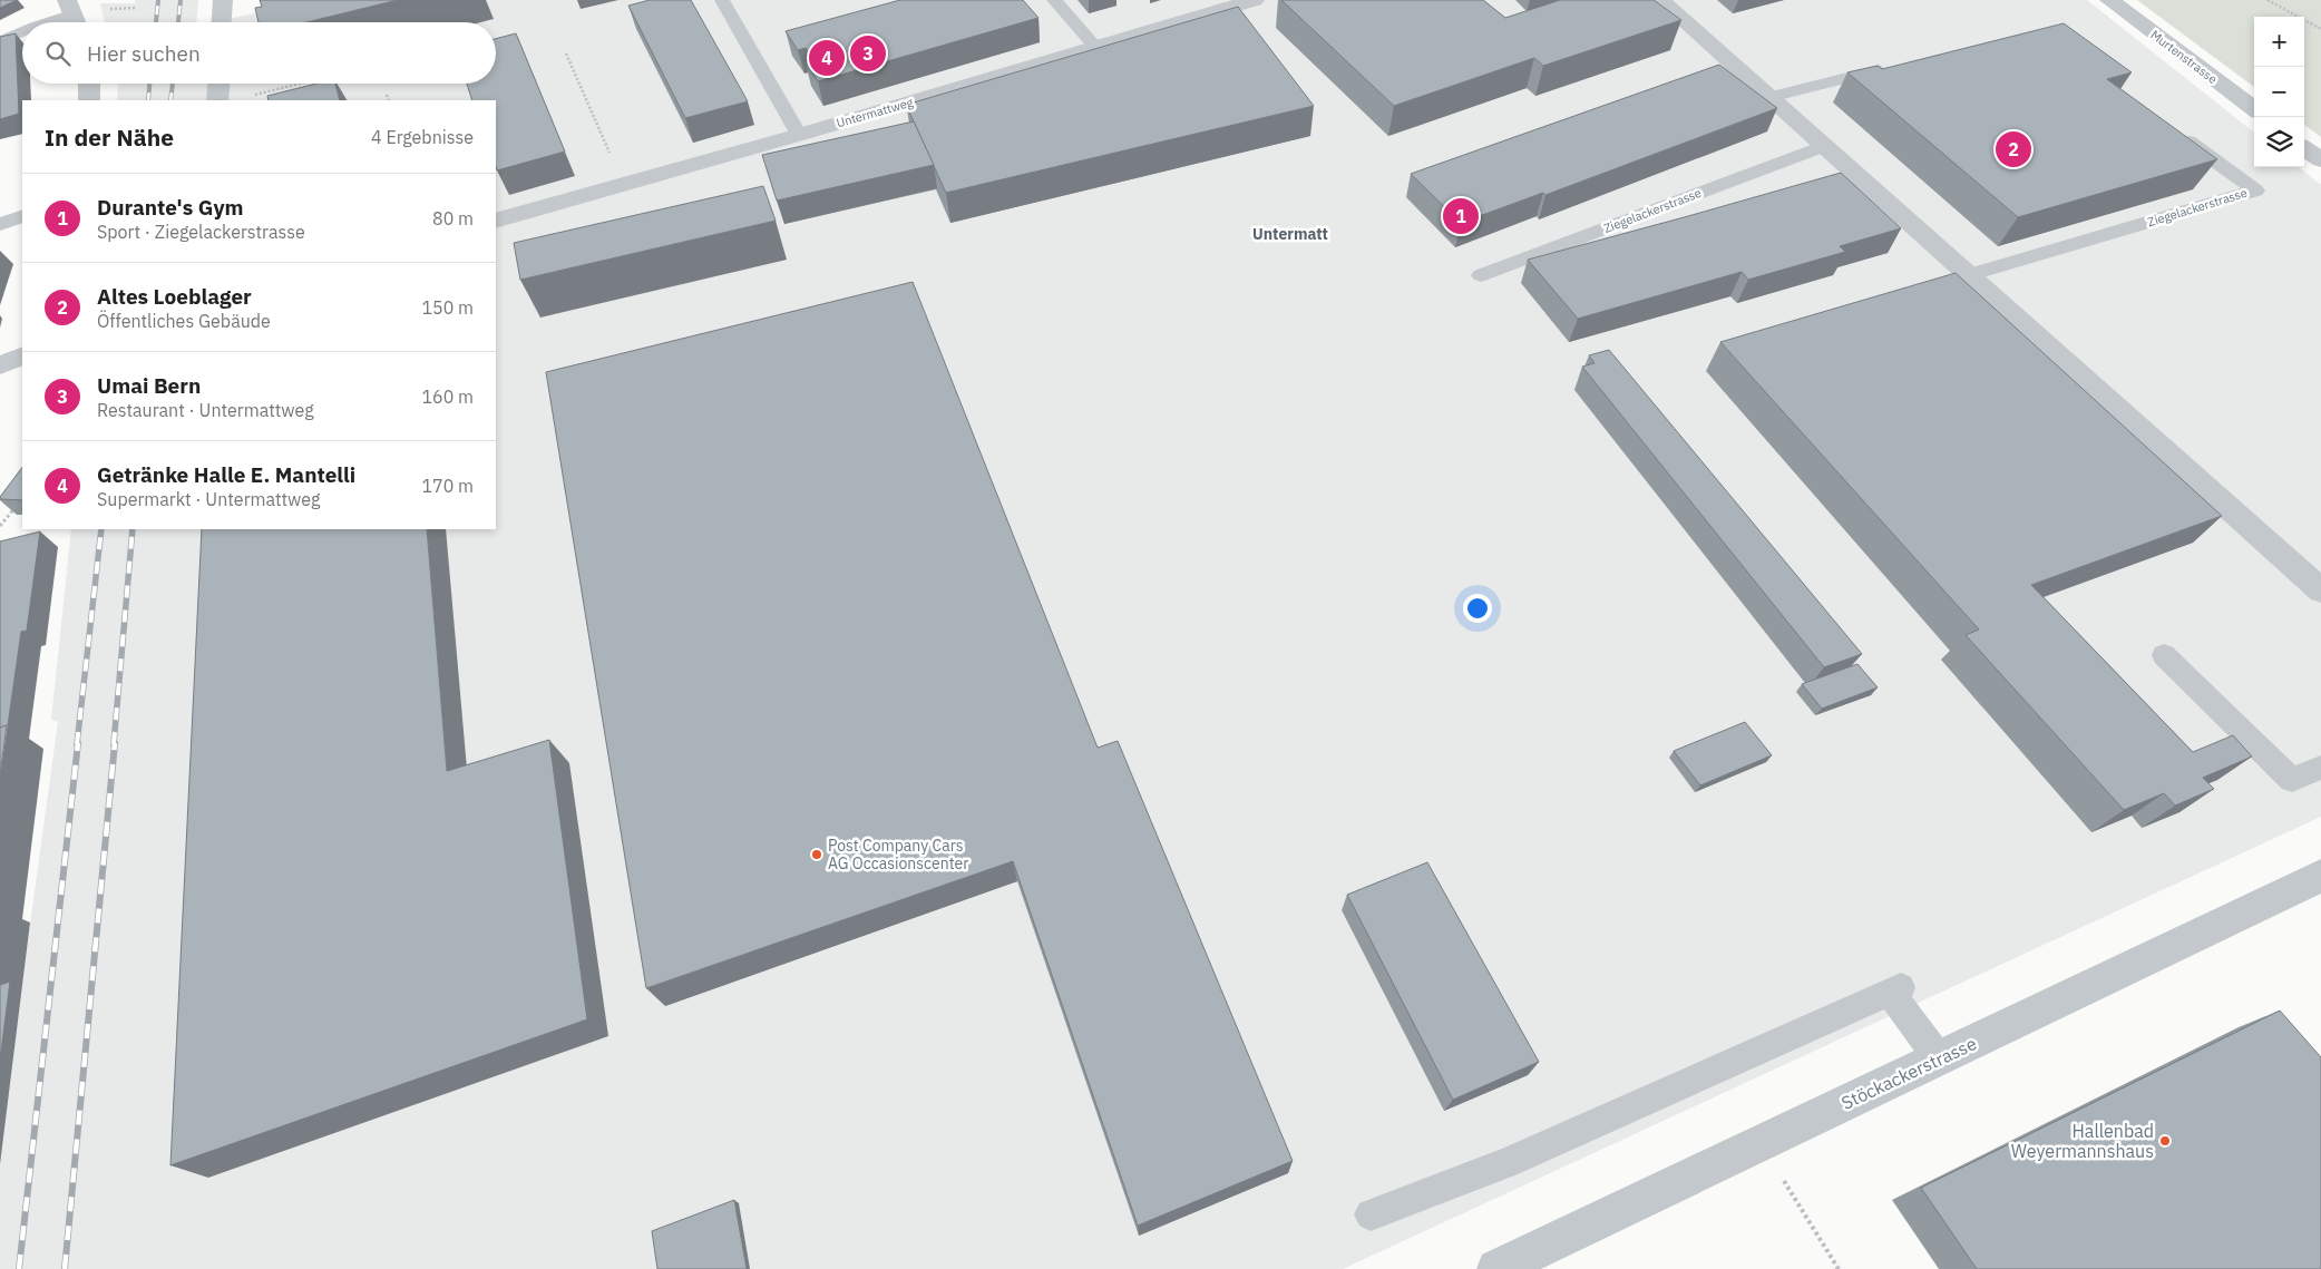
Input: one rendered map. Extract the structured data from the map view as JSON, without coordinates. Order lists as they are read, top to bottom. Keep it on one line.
{"streets":{"street":["Murtenstrasse","Untermattweg","Stöckackerstrasse"],"lane":["Ziegelackerstrasse"]},"districts":["Untermatt"],"places":["Post Company Cars AG Occasionscenter","Hallenbad Weyermannshaus"],"page":{"map_buttons":["+","−"],"search":"Hier suchen","pins":["3","4","2","1"],"heading":["In der Nähe","4 Ergebnisse"],"list":[{"mark":"1","name":"Durante's Gym","note":"Sport · Ziegelackerstrasse","value":"80 m"},{"mark":"2","name":"Altes Loeblager","note":"Öffentliches Gebäude","value":"150 m"},{"mark":"3","name":"Umai Bern","note":"Restaurant · Untermattweg","value":"160 m"},{"mark":"4","name":"Getränke Halle E. Mantelli","note":"Supermarkt · Untermattweg","value":"170 m"}]}}
